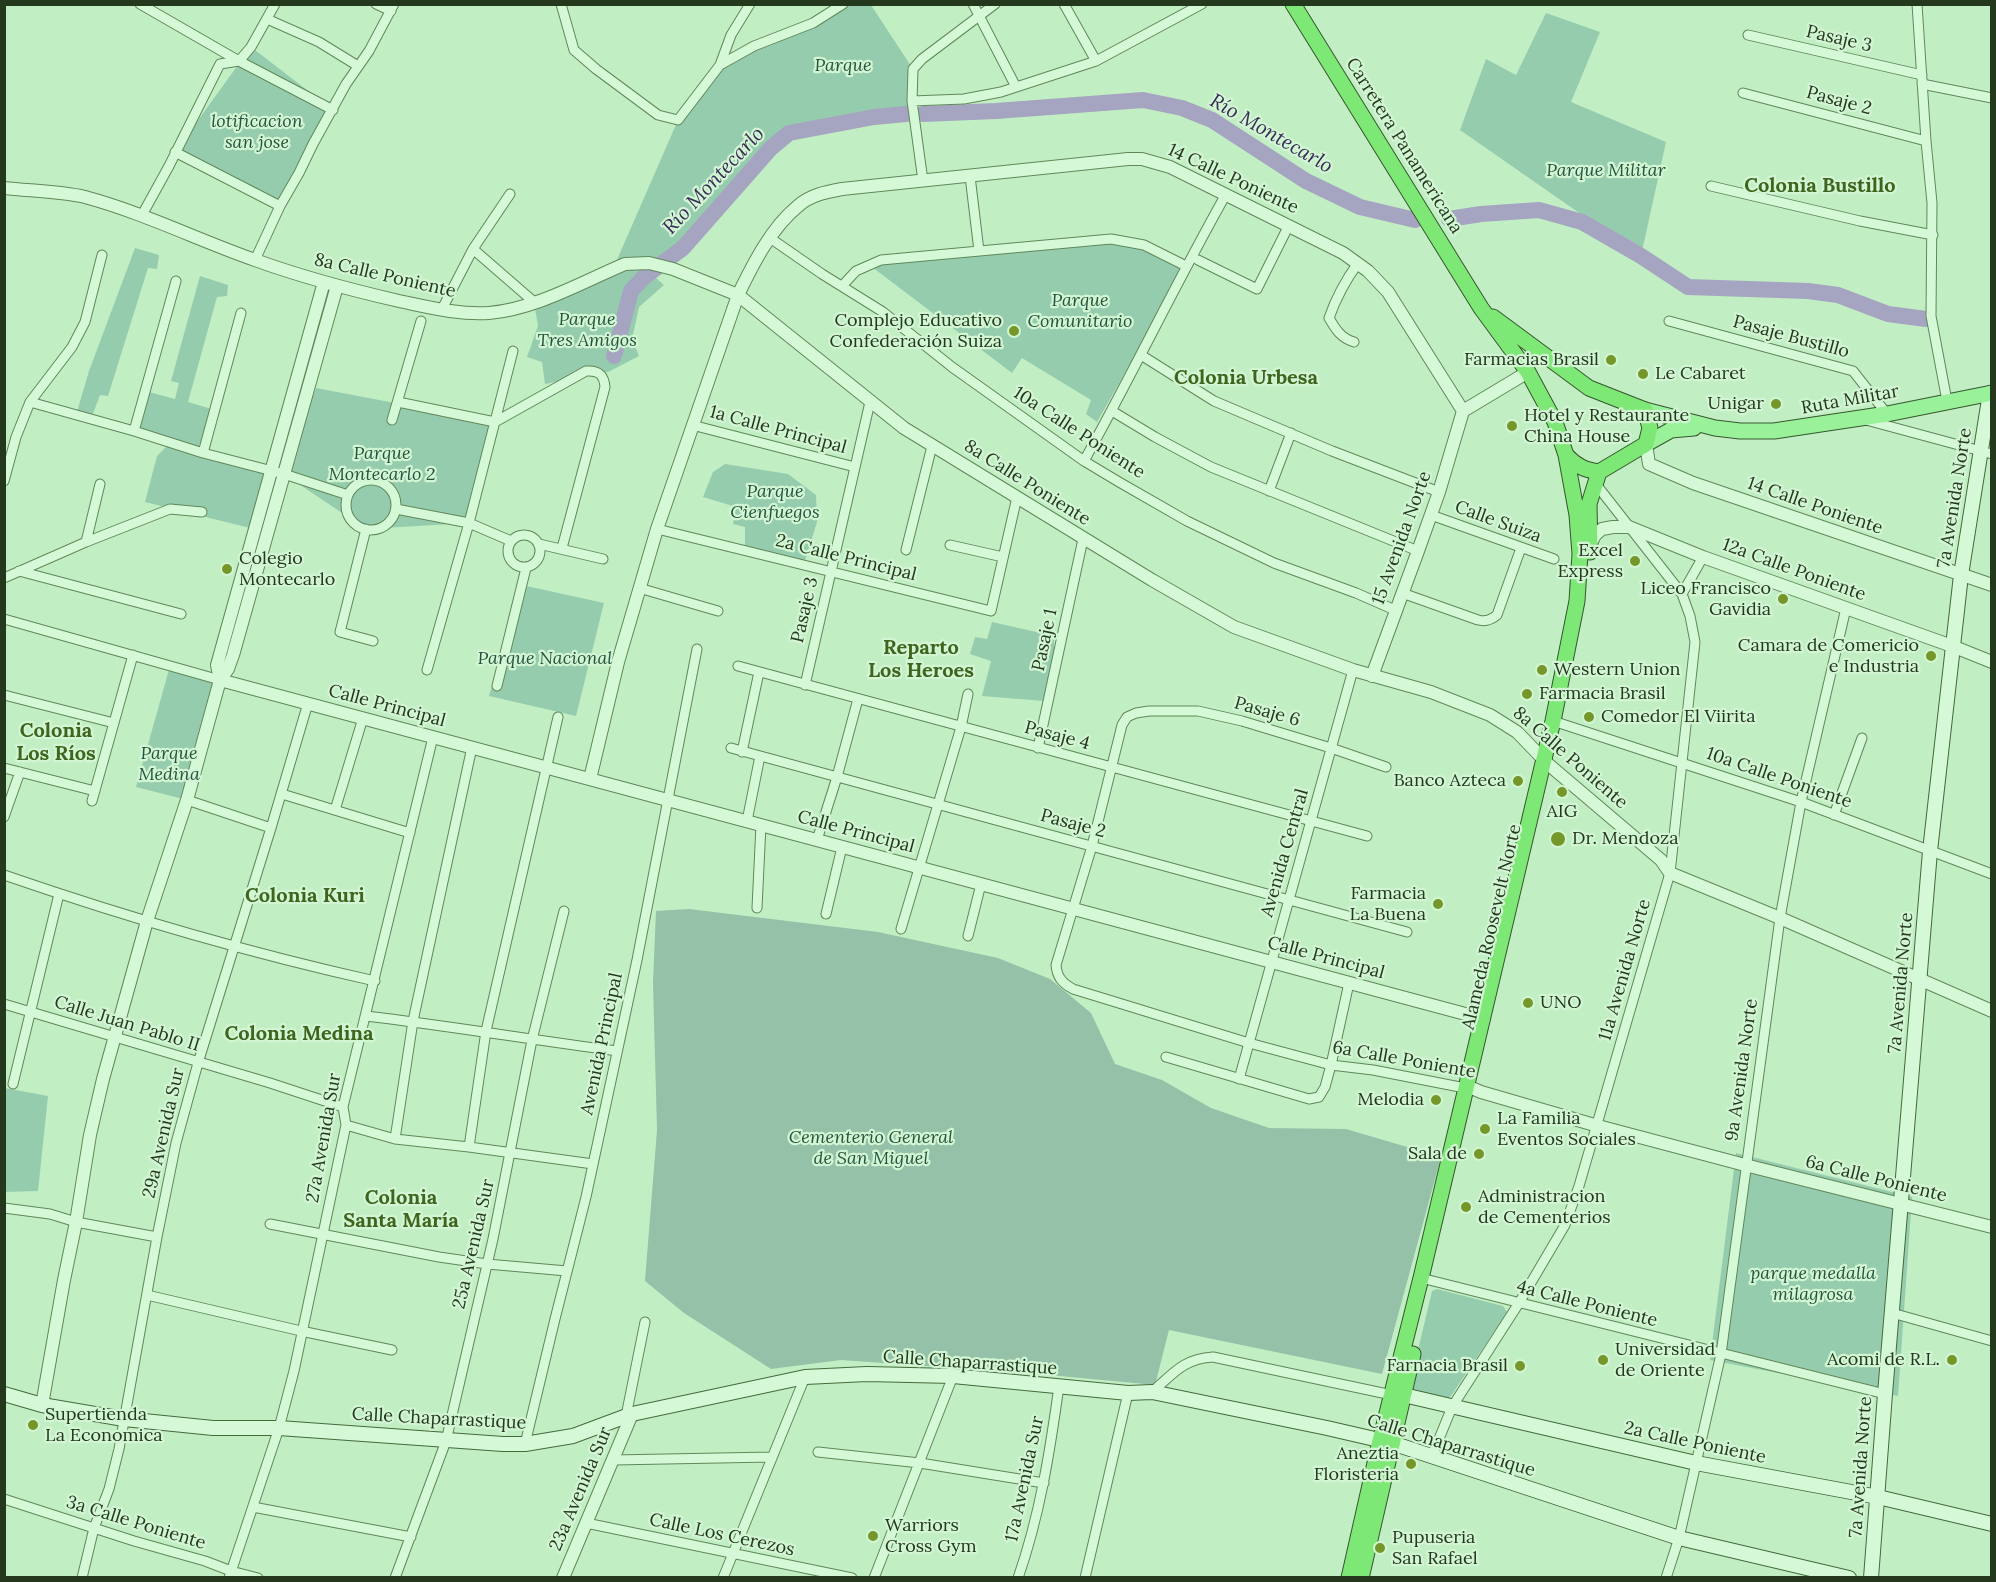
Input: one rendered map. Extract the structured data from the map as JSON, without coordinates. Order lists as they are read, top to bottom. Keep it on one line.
{"streets":{"highway":["Carretera Panamericana","Alameda Roosevelt Norte"],"main road":["Ruta Militar","7a Avenida Norte","Calle Chaparrastique","2a Calle Poniente"],"street":["Pasaje 3","Pasaje 2","14 Calle Poniente","8a Calle Poniente","Pasaje Bustillo","1a Calle Principal","10a Calle Poniente","Calle Suiza","15 Avenida Norte","2a Calle Principal","12a Calle Poniente","Pasaje 1","Calle Principal","Pasaje 6","Pasaje 4","Avenida Central","11a Avenida Norte","Calle Juan Pablo II","Avenida Principal","6a Calle Poniente","9a Avenida Norte","29a Avenida Sur","27a Avenida Sur","25a Avenida Sur","4a Calle Poniente","17a Avenida Sur","23a Avenida Sur","3a Calle Poniente","Calle Los Cerezos"]},"crossings":[["Pasaje 3","8a Calle Poniente"],["Pasaje 3","1a Calle Principal"],["Pasaje 3","2a Calle Principal"],["Pasaje 3","Pasaje 4"],["Pasaje 2","Avenida Central"],["Carretera Panamericana","Ruta Militar"],["Carretera Panamericana","Alameda Roosevelt Norte"],["14 Calle Poniente","Ruta Militar"],["14 Calle Poniente","10a Calle Poniente"],["14 Calle Poniente","7a Avenida Norte"],["14 Calle Poniente","15 Avenida Norte"],["8a Calle Poniente","7a Avenida Norte"],["8a Calle Poniente","15 Avenida Norte"],["8a Calle Poniente","Pasaje 1"],["8a Calle Poniente","Avenida Central"],["8a Calle Poniente","Alameda Roosevelt Norte"],["8a Calle Poniente","11a Avenida Norte"],["8a Calle Poniente","9a Avenida Norte"],["Pasaje Bustillo","Ruta Militar"],["Ruta Militar","7a Avenida Norte"],["10a Calle Poniente","7a Avenida Norte"],["10a Calle Poniente","15 Avenida Norte"],["10a Calle Poniente","Alameda Roosevelt Norte"],["10a Calle Poniente","11a Avenida Norte"],["10a Calle Poniente","9a Avenida Norte"],["7a Avenida Norte","12a Calle Poniente"],["7a Avenida Norte","6a Calle Poniente"],["7a Avenida Norte","4a Calle Poniente"],["7a Avenida Norte","2a Calle Poniente"],["Calle Suiza","15 Avenida Norte"],["12a Calle Poniente","Alameda Roosevelt Norte"],["12a Calle Poniente","11a Avenida Norte"],["12a Calle Poniente","9a Avenida Norte"],["Pasaje 1","Pasaje 4"],["Calle Principal","Avenida Central"],["Calle Principal","Alameda Roosevelt Norte"],["Calle Principal","Avenida Principal"],["Calle Principal","6a Calle Poniente"],["Calle Principal","29a Avenida Sur"],["Calle Principal","27a Avenida Sur"],["Pasaje 6","Pasaje 4"],["Pasaje 6","Avenida Central"],["Pasaje 4","Avenida Central"],["Avenida Central","6a Calle Poniente"],["Alameda Roosevelt Norte","11a Avenida Norte"],["Alameda Roosevelt Norte","6a Calle Poniente"],["Alameda Roosevelt Norte","4a Calle Poniente"],["Alameda Roosevelt Norte","Calle Chaparrastique"],["Alameda Roosevelt Norte","2a Calle Poniente"],["11a Avenida Norte","6a Calle Poniente"],["11a Avenida Norte","4a Calle Poniente"],["11a Avenida Norte","Calle Chaparrastique"],["11a Avenida Norte","2a Calle Poniente"],["Calle Juan Pablo II","29a Avenida Sur"],["Calle Juan Pablo II","27a Avenida Sur"],["Avenida Principal","Calle Chaparrastique"],["6a Calle Poniente","9a Avenida Norte"],["9a Avenida Norte","4a Calle Poniente"],["9a Avenida Norte","Calle Chaparrastique"],["9a Avenida Norte","2a Calle Poniente"],["29a Avenida Sur","Calle Chaparrastique"],["29a Avenida Sur","3a Calle Poniente"],["27a Avenida Sur","Calle Chaparrastique"],["27a Avenida Sur","3a Calle Poniente"],["25a Avenida Sur","Calle Chaparrastique"],["Calle Chaparrastique","2a Calle Poniente"],["Calle Chaparrastique","17a Avenida Sur"],["Calle Chaparrastique","23a Avenida Sur"],["23a Avenida Sur","Calle Los Cerezos"]],"districts":["Colonia Bustillo","Colonia Urbesa","Reparto Los Heroes","Colonia Los Ríos","Colonia Kuri","Colonia Medina","Colonia Santa María"],"water":["Río Montecarlo"],"parks":["Parque","lotificacion san jose","Parque Militar","Parque Comunitario","Parque Tres Amigos","Parque Montecarlo 2","Parque Cienfuegos","Parque Nacional","Parque Medina","Cementerio General de San Miguel","parque medalla milagrosa"],"places":["Complejo Educativo Confederación Suiza","Farmacias Brasil","Le Cabaret","Unigar","Hotel y Restaurante China House","Excel Express","Colegio Montecarlo","Liceo Francisco Gavidia","Camara de Comericio e Industria","Western Union","Farmacia Brasil","Comedor El Viirita","Banco Azteca","AIG","Dr. Mendoza","Farmacia La Buena","UNO","Melodia","La Familia Eventos Sociales","Sala de","Administracion de Cementerios","Universidad de Oriente","Acomi de R.L.","Farnacia Brasil","Supertienda La Economica","Aneztia Floristeria","Warriors Cross Gym","Pupuseria San Rafael"]}
